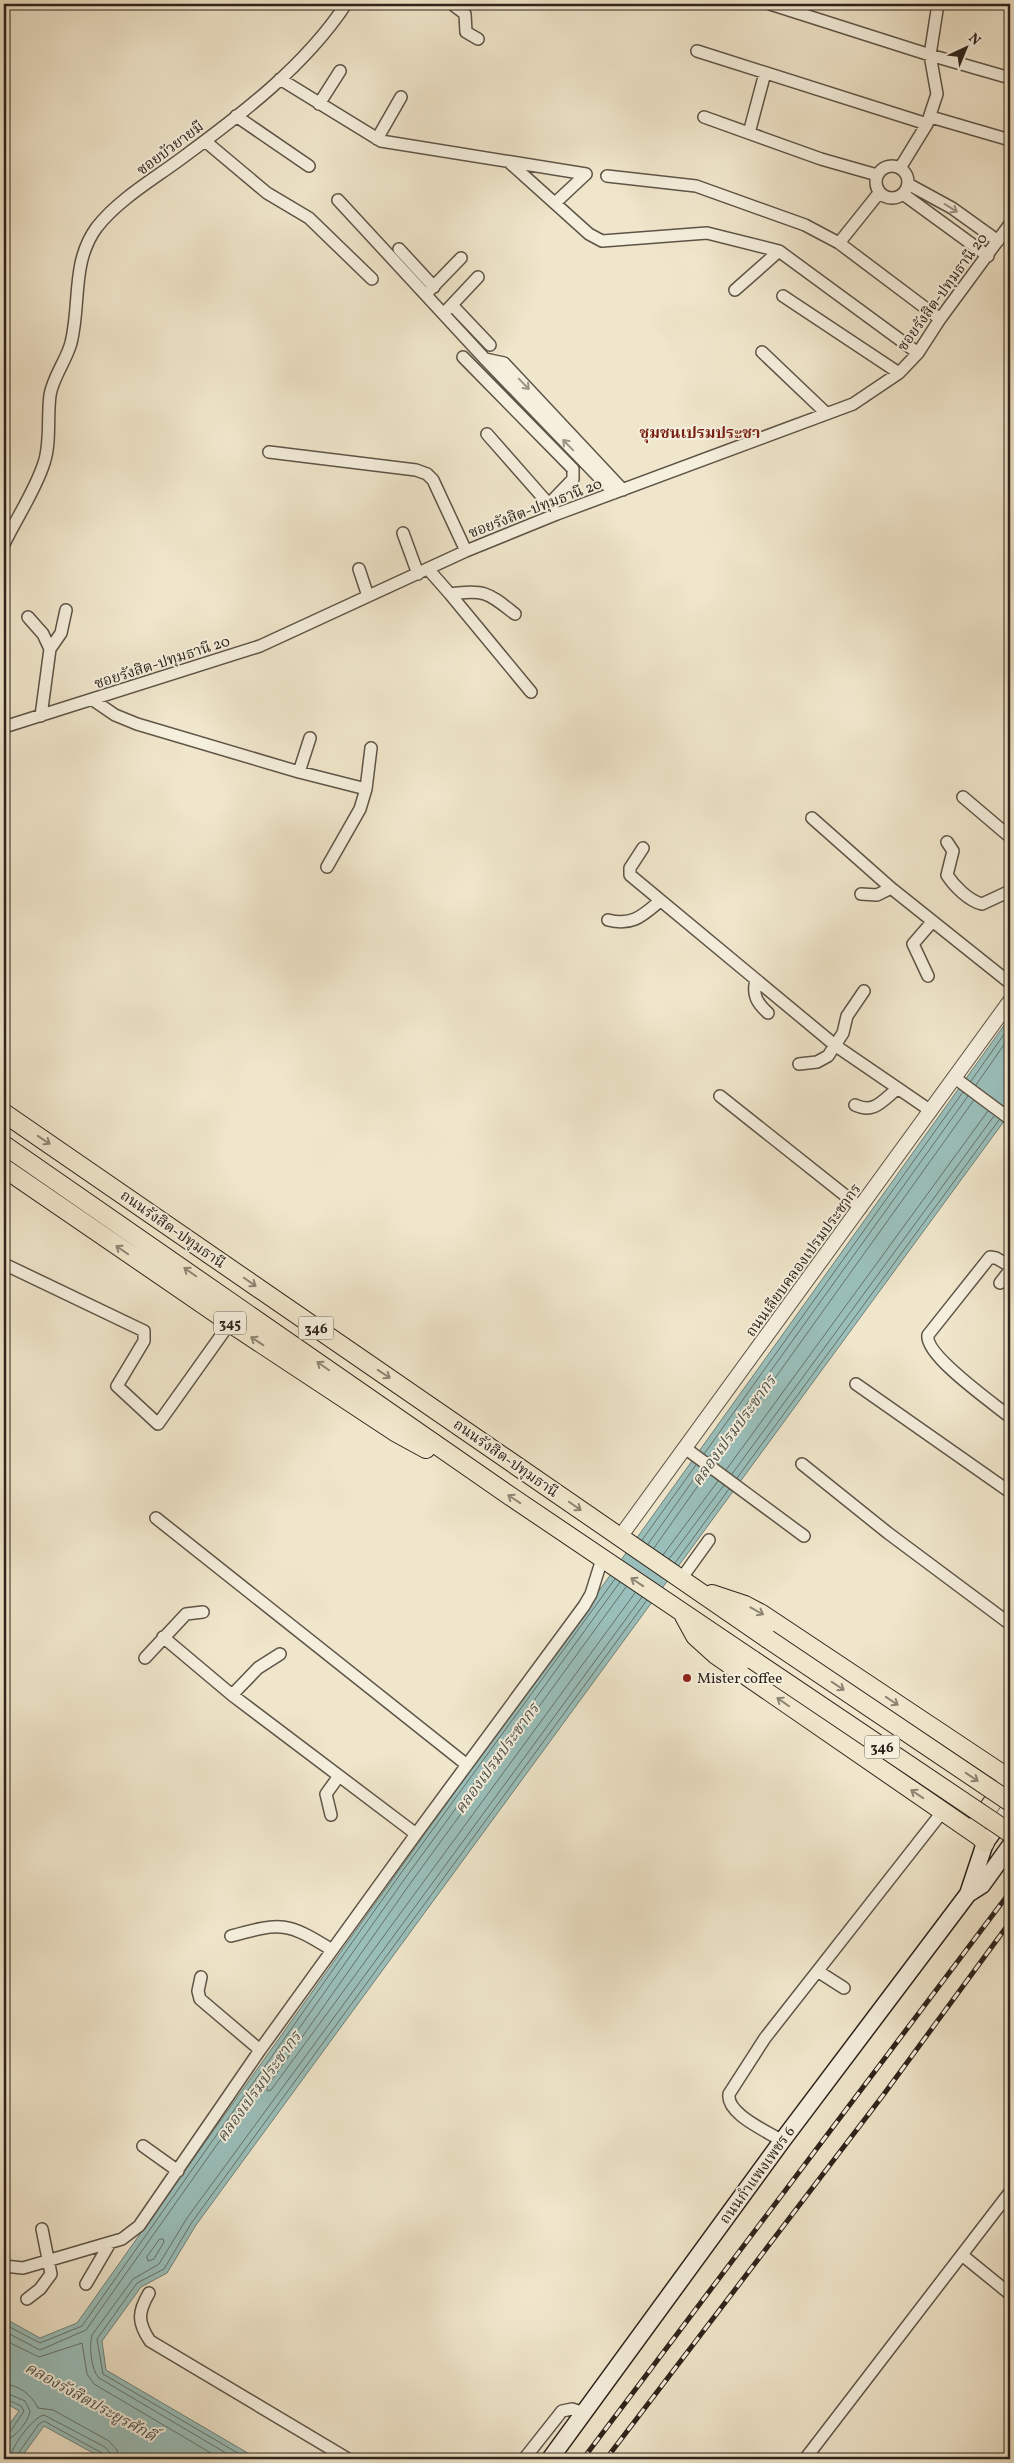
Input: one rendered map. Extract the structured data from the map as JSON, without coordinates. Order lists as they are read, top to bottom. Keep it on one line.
{"streets":{"main road":["ถนนรังสิต-ปทุมธานี","345","346","ถนนกำแพงเพชร 6"],"street":["ซอยบัวยายมี","ซอยรังสิต-ปทุมธานี 20","ถนนเลียบคลองเปรมประชากร"]},"crossings":[["ถนนรังสิต-ปทุมธานี","ถนนเลียบคลองเปรมประชากร"],["ถนนรังสิต-ปทุมธานี","345"]],"districts":["ชุมชนเปรมประชา"],"water":["คลองเปรมประชากร","คลองรังสิตประยูรศักดิ์"],"places":["Mister coffee"],"north":"top right"}
